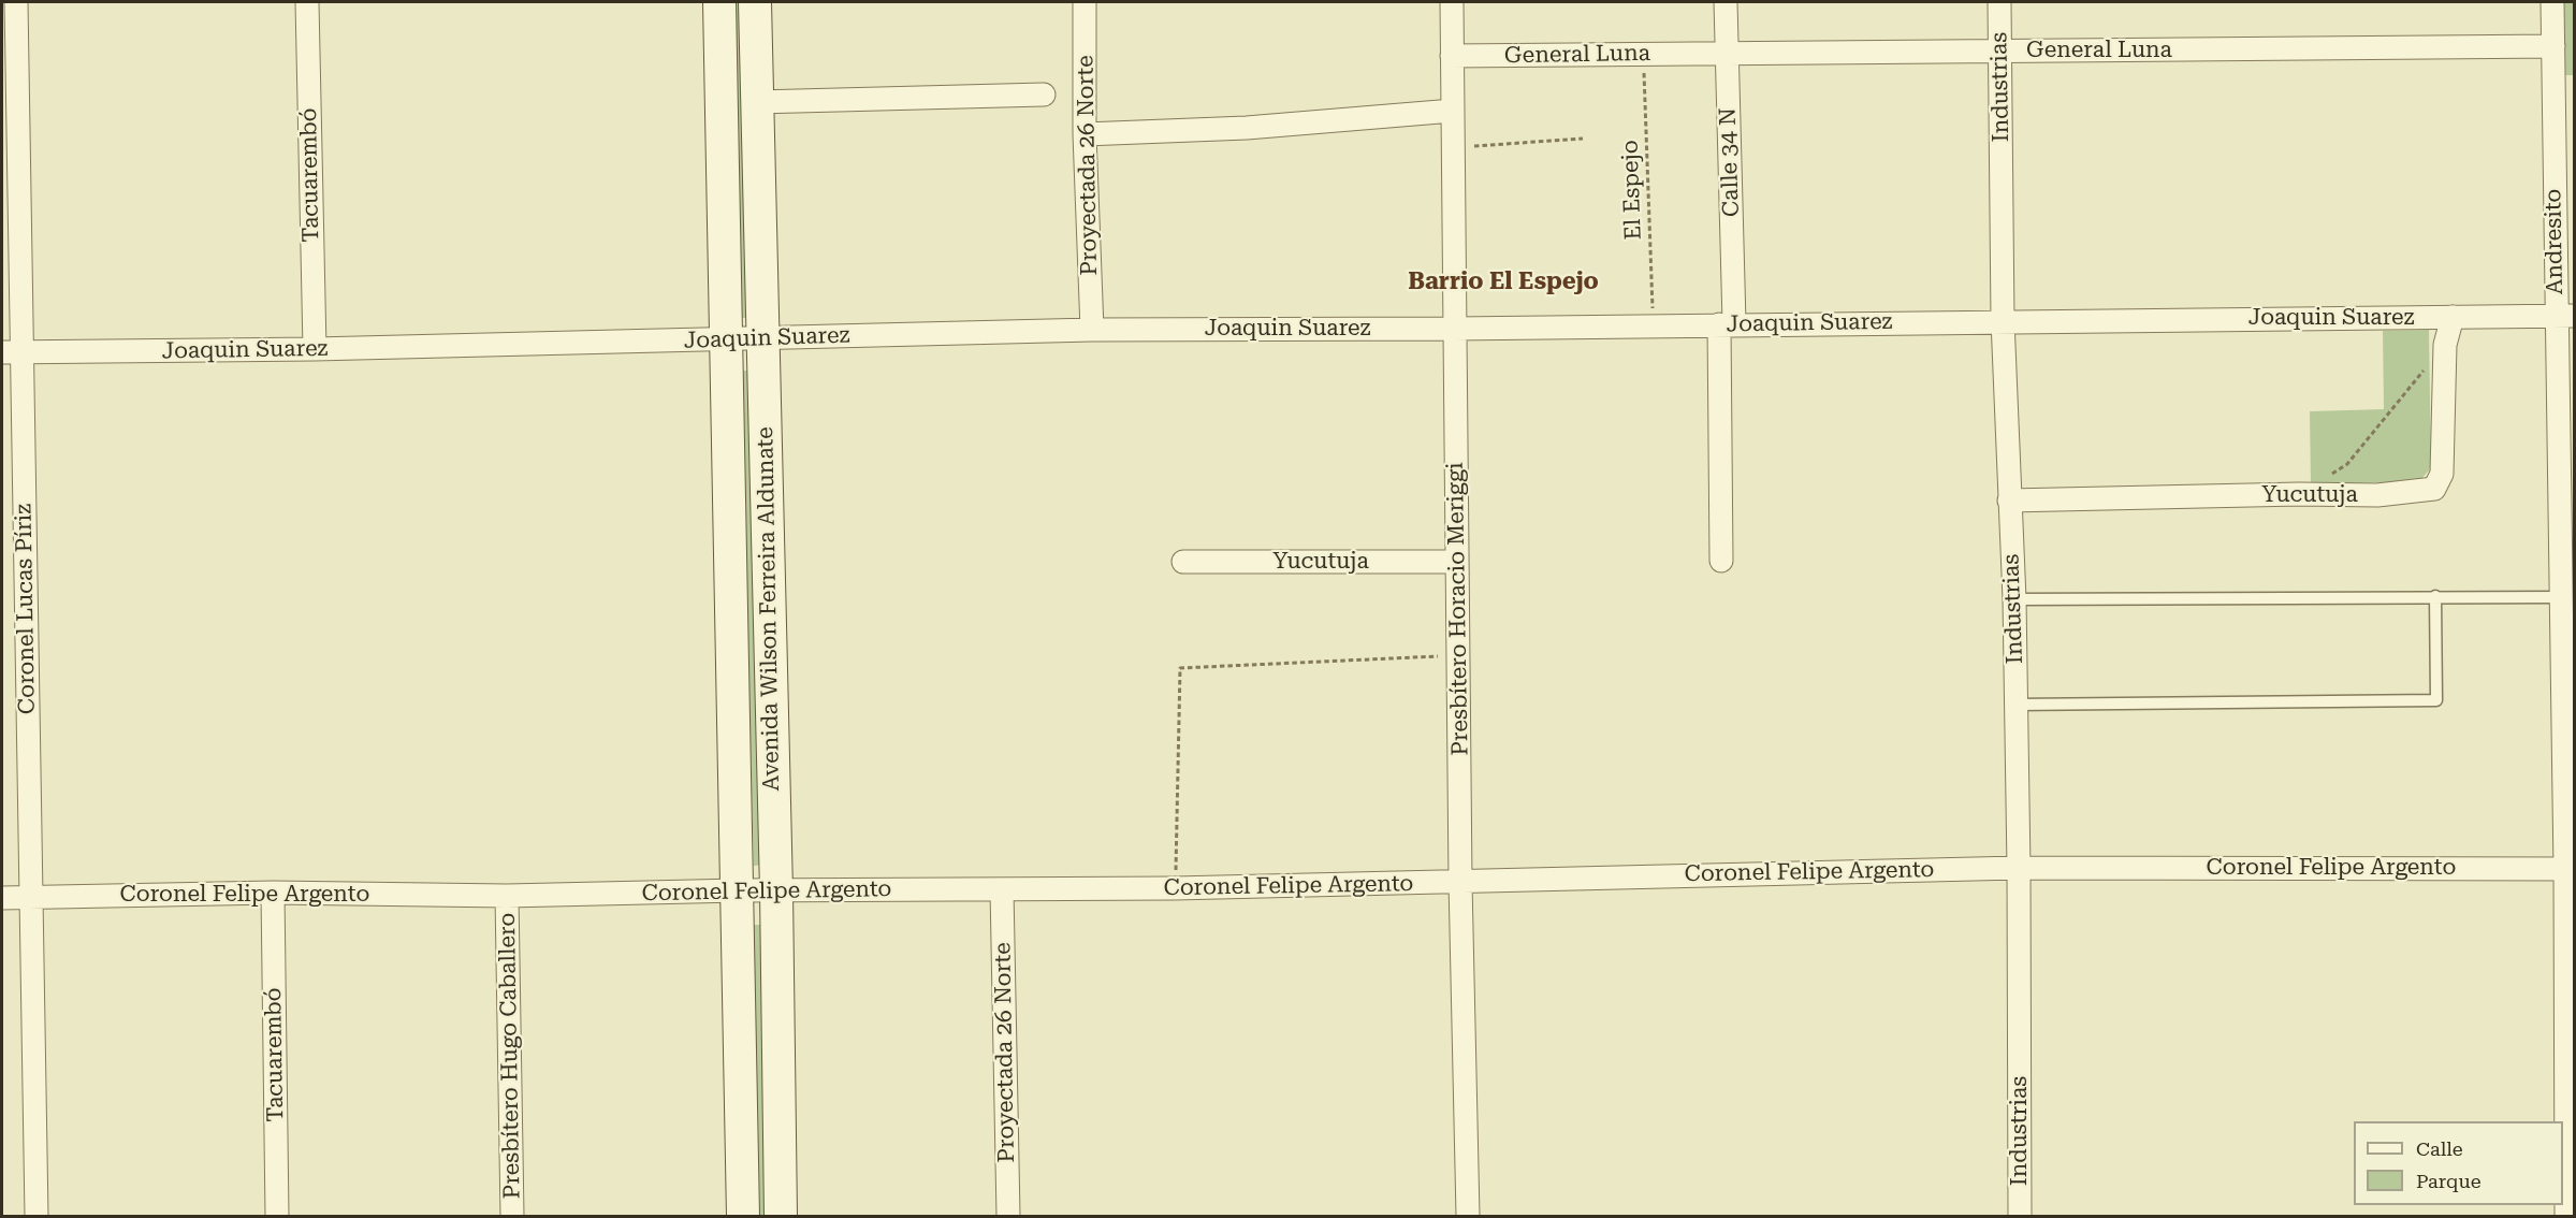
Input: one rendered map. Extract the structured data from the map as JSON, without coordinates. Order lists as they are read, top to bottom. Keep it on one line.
{"streets":{"street":["General Luna","Industrias","Calle 34 N","Proyectada 26 Norte","Tacuarembó","Andresito","Joaquin Suarez","Yucutuja","Coronel Lucas Píriz","Avenida Wilson Ferreira Aldunate","Presbítero Horacio Meriggi","Coronel Felipe Argento","Presbítero Hugo Caballero"],"path":["El Espejo"]},"crossings":[["General Luna","Industrias"],["General Luna","Calle 34 N"],["General Luna","El Espejo"],["General Luna","Andresito"],["General Luna","Presbítero Horacio Meriggi"],["Industrias","Joaquin Suarez"],["Industrias","Yucutuja"],["Industrias","Coronel Felipe Argento"],["Calle 34 N","Joaquin Suarez"],["Proyectada 26 Norte","Joaquin Suarez"],["Proyectada 26 Norte","Coronel Felipe Argento"],["Tacuarembó","Joaquin Suarez"],["Tacuarembó","Coronel Felipe Argento"],["El Espejo","Joaquin Suarez"],["Andresito","Joaquin Suarez"],["Andresito","Coronel Felipe Argento"],["Joaquin Suarez","Yucutuja"],["Joaquin Suarez","Coronel Lucas Píriz"],["Joaquin Suarez","Avenida Wilson Ferreira Aldunate"],["Joaquin Suarez","Presbítero Horacio Meriggi"],["Yucutuja","Presbítero Horacio Meriggi"],["Coronel Lucas Píriz","Coronel Felipe Argento"],["Avenida Wilson Ferreira Aldunate","Coronel Felipe Argento"],["Presbítero Horacio Meriggi","Coronel Felipe Argento"],["Coronel Felipe Argento","Presbítero Hugo Caballero"]],"districts":["Barrio El Espejo"],"legend":["Calle","Parque"]}
